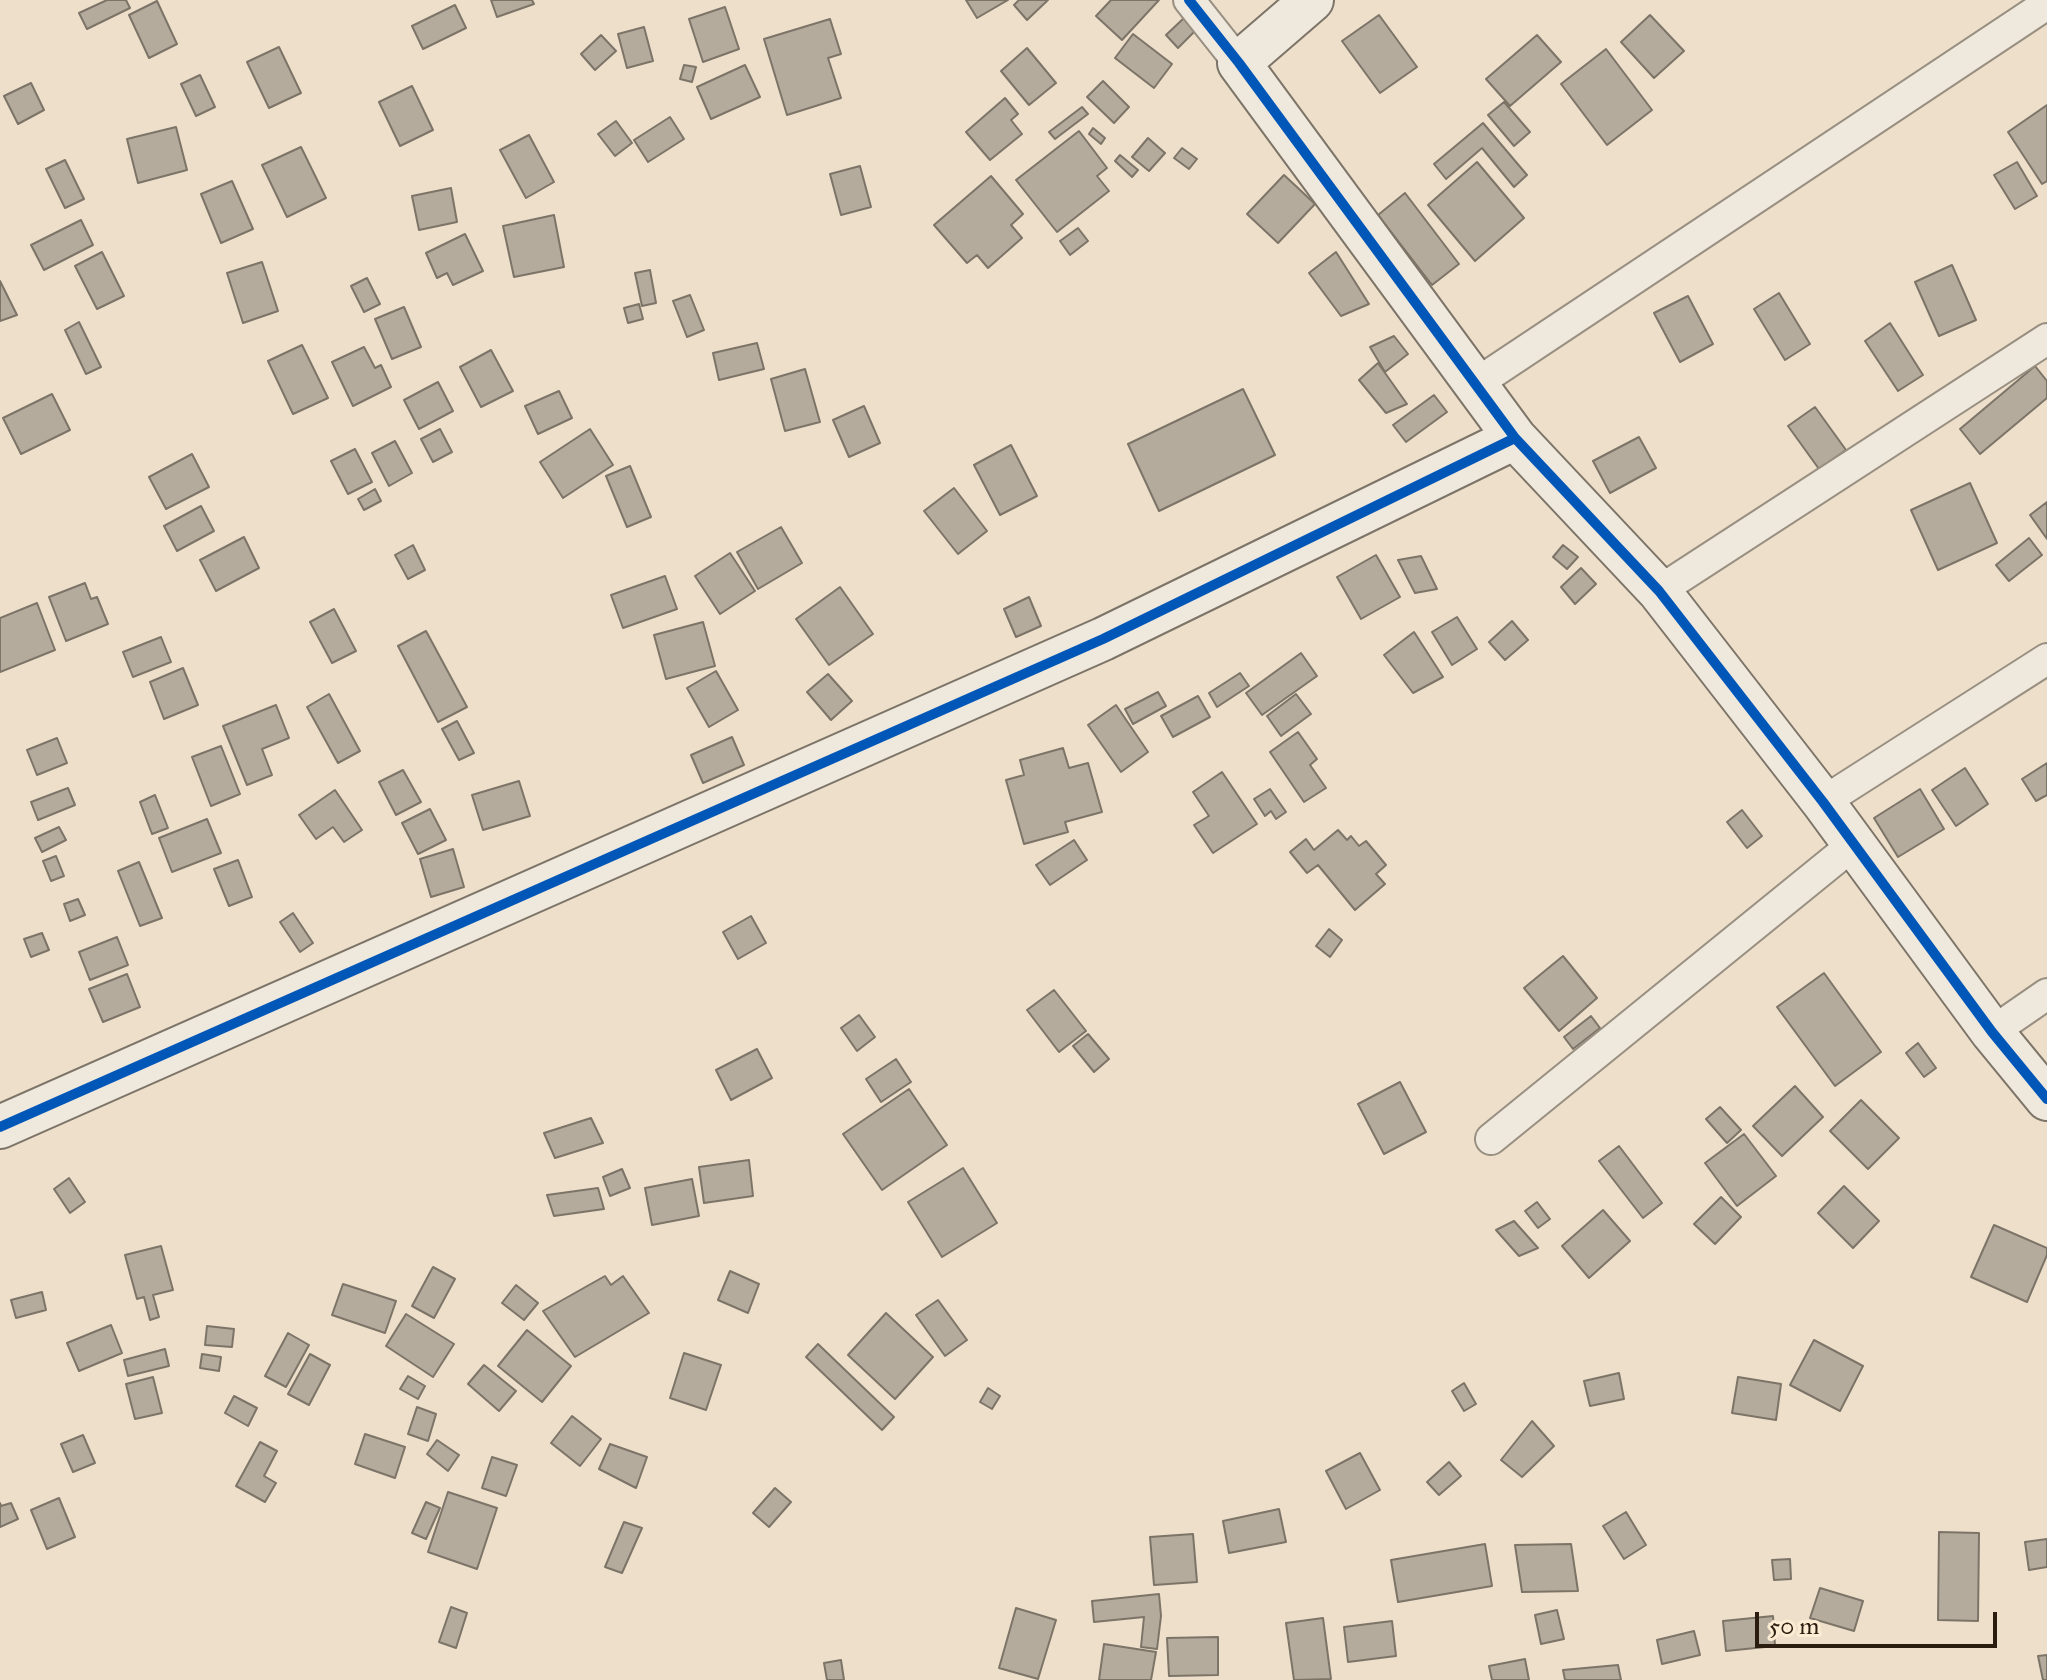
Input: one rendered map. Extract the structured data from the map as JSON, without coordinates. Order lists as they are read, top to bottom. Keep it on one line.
{"scale_bar":"50 m"}
